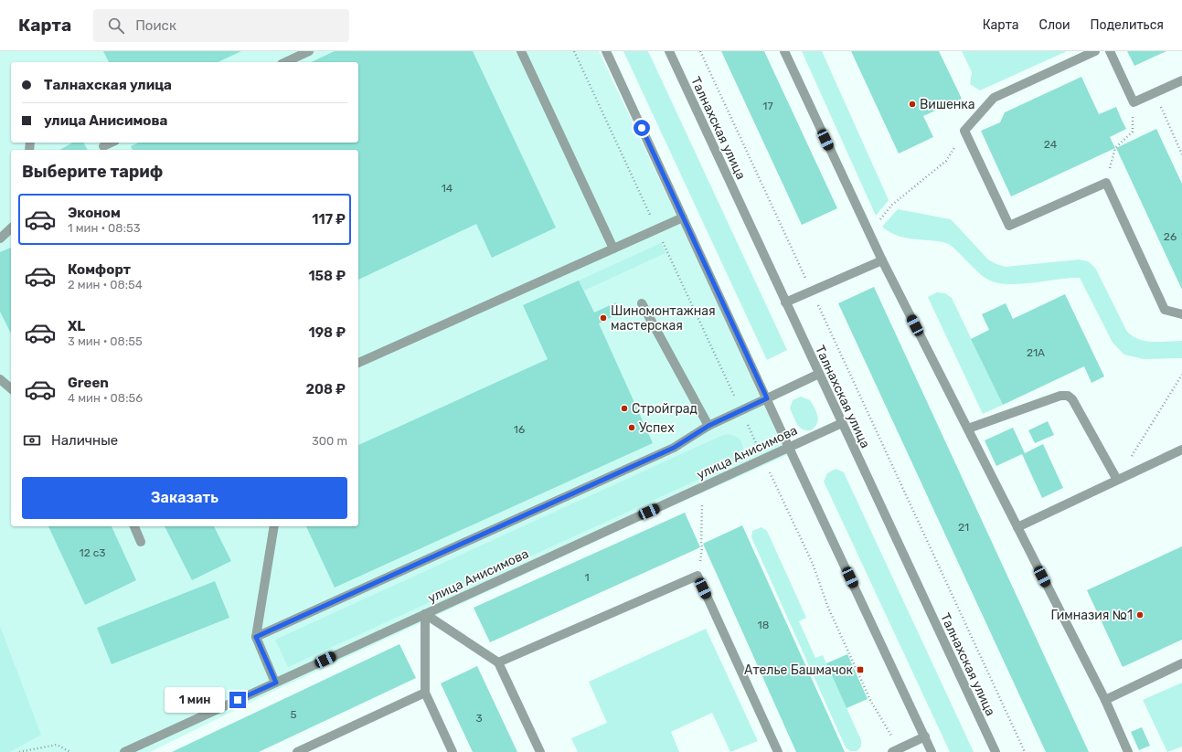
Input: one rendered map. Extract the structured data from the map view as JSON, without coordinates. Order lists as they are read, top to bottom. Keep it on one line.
{"streets":{"street":["Талнахская улица","улица Анисимова"]},"crossings":[["Талнахская улица","улица Анисимова"]],"places":{"other":["Вишенка","Шиномонтажная мастерская","Стройград","Успех","Гимназия №1"],"transit":["Ателье Башмачок"]},"house_numbers":["17","24","14","26","21А","16","21","12 с3","1","18","5","3"],"page":{"header":"Карта","search":"Поиск","nav":["Карта","Слои","Поделиться"],"banner":["Талнахская улица","улица Анисимова"],"heading":"Выберите тариф","list":[{"name":"Эконом","note":"1 мин · 08:53","value":"117 ₽"},{"name":"Комфорт","note":"2 мин · 08:54","value":"158 ₽"},{"name":"XL","note":"3 мин · 08:55","value":"198 ₽"},{"name":"Green","note":"4 мин · 08:56","value":"208 ₽"}],"pay":["Наличные","300 m"],"buttons":"Заказать","bubble":"1 мин"}}
